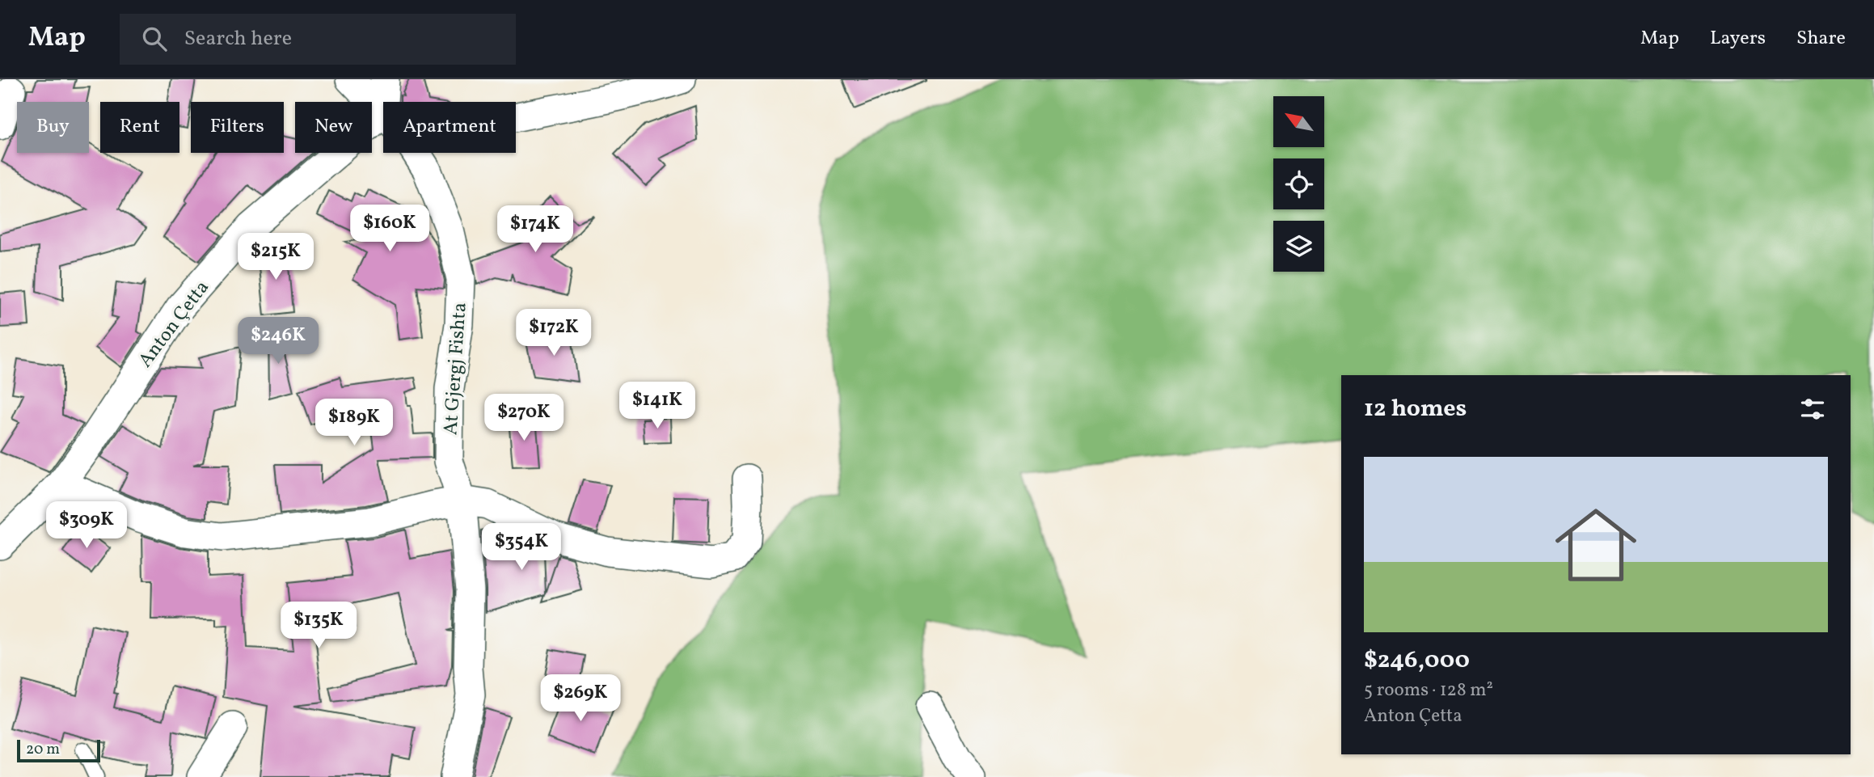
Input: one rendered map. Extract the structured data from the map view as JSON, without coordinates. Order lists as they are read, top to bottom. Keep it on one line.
{"streets":{"street":["Anton Çetta","At Gjergj Fishta"]},"crossings":[["Anton Çetta","At Gjergj Fishta"]],"scale_bar":"20 m","north":"top left","page":{"header":"Map","search":"Search here","nav":["Map","Layers","Share"],"chip":["Buy","Rent","Filters","New","Apartment"],"price":["$160K","$174K","$215K","$172K","$246K","$141K","$270K","$189K","$309K","$354K","$135K","$269K"],"heading":"12 homes","list":[{"name":"$246,000","note":"5 rooms · 128 m² · Anton Çetta"}],"scale":"20 m"}}
